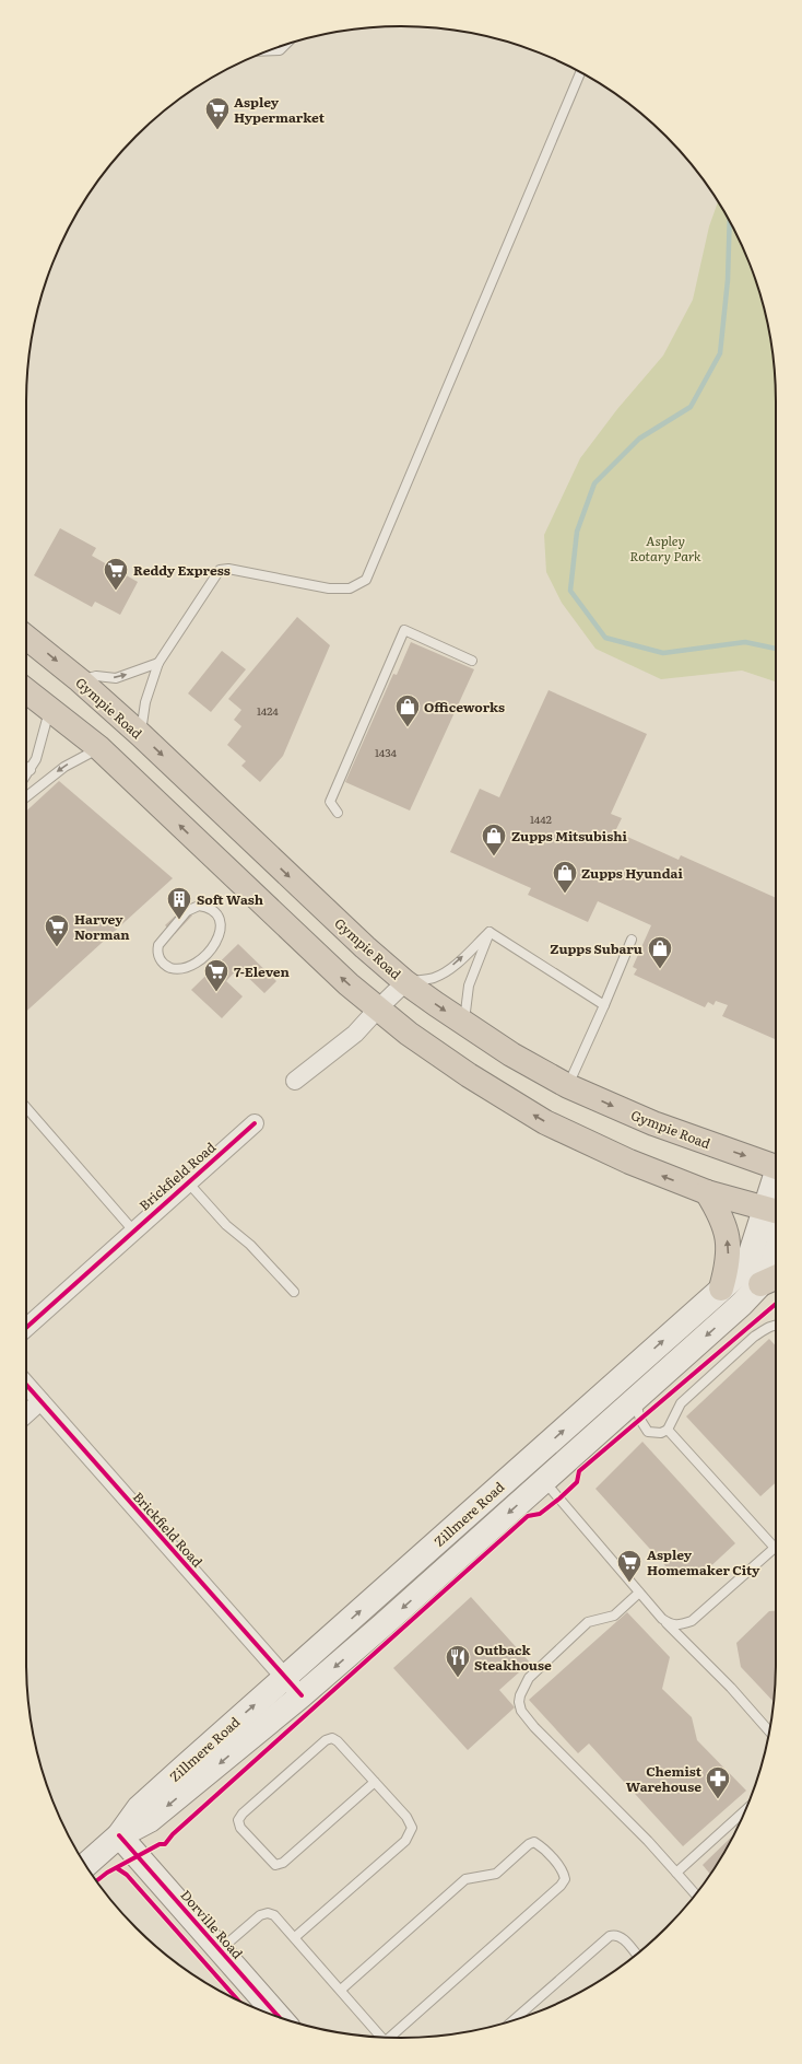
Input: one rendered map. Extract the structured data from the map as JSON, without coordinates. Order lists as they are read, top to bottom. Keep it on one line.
{"streets":{"highway":["Gympie Road"],"main road":["Zillmere Road","Dorville Road"],"street":["Brickfield Road"]},"crossings":[["Brickfield Road","Zillmere Road"],["Zillmere Road","Dorville Road"]],"parks":["Aspley Rotary Park"],"places":{"supermarket":["Aspley Hypermarket","Reddy Express","Harvey Norman","7-Eleven","Aspley Homemaker City"],"shop":["Officeworks","Zupps Mitsubishi","Zupps Hyundai","Zupps Subaru"],"building":["Soft Wash"],"restaurant":["Outback Steakhouse"],"pharmacy":["Chemist Warehouse"]},"house_numbers":["1424","1434","1442"]}
